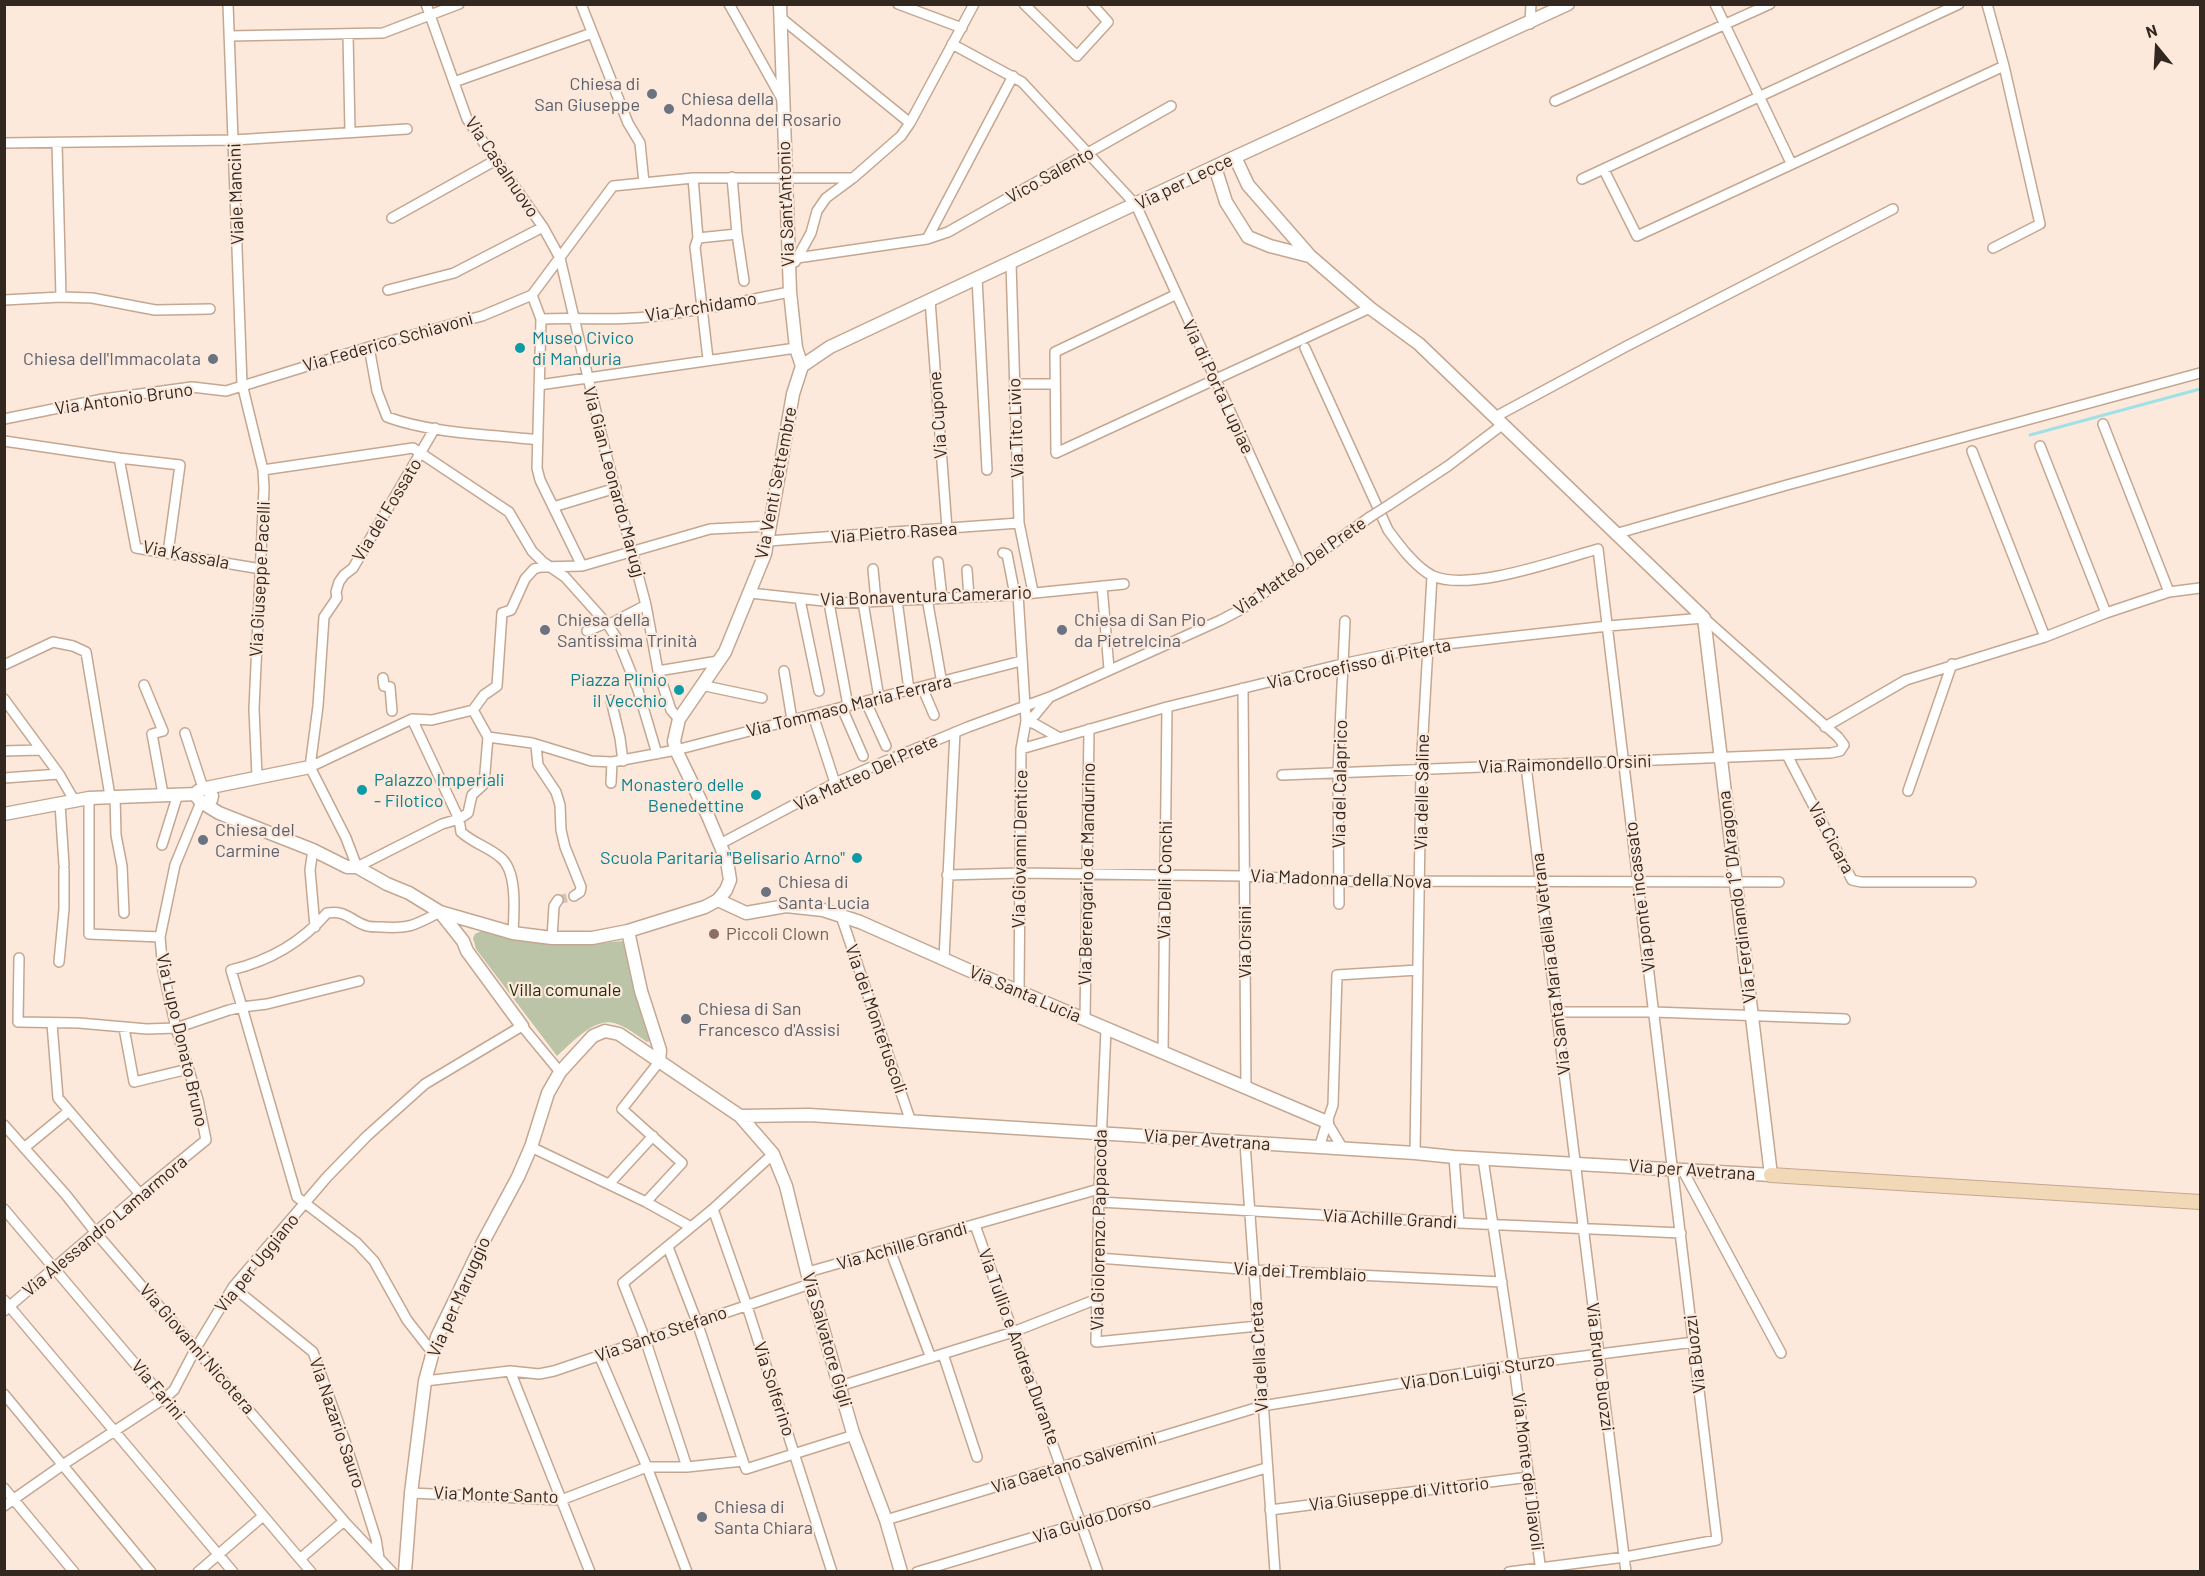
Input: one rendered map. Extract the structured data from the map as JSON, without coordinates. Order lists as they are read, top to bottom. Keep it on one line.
{"streets":{"street":["Via Casalnuovo","Vico Salento","Via per Lecce","Viale Mancini","Via Sant'Antonio","Via Archidamo","Via Federico Schiavoni","Via di Porta Lupiae","Via Antonio Bruno","Via Cupone","Via Tito Livio","Via Gian Leonardo Marugj","Via Venti Settembre","Via del Fossato","Via Pietro Rasea","Via Kassala","Via Matteo Del Prete","Via Giuseppe Pacelli","Via Bonaventura Camerario","Via Crocefisso di Piterta","Via Tommaso Maria Ferrara","Via Raimondello Orsini","Via del Calaprico","Via delle Saline","Via Cicara","Via Giovanni Dentice","Via Berengario de Mandurino","Via Madonna della Nova","Via Delli Conchi","Via ponte incassato","Via Ferdinando 1° D'Aragona","Via Orsini","Via Santa Maria della Vetrana","Via Santa Lucia","Via dei Montefuscoli","Via Lupo Donato Bruno","Via per Avetrana","Via Achille Grandi","Via Alessandro Lamarmora","Via Giolorenzo Pappacoda","Via per Uggiano","Via dei Tremblaio","Via per Maruggio","Via Santo Stefano","Via Salvatore Gigli","Via Tullio e Andrea Durante","Via Giovanni Nicotera","Via Buozzi","Via della Creta","Via Bruno Buozzi","Via Don Luigi Sturzo","Via Solferino","Via Farini","Via Nazario Sauro","Via Gaetano Salvemini","Via Monte dei Diavoli","Via Giuseppe di Vittorio","Via Monte Santo","Via Guido Dorso"]},"crossings":[["Via Casalnuovo","Via Gian Leonardo Marugj"],["Vico Salento","Via di Porta Lupiae"],["Via per Lecce","Via Sant'Antonio"],["Via per Lecce","Via di Porta Lupiae"],["Via per Lecce","Via Cupone"],["Via per Lecce","Via Tito Livio"],["Via per Lecce","Via Venti Settembre"],["Viale Mancini","Via Federico Schiavoni"],["Viale Mancini","Via Antonio Bruno"],["Viale Mancini","Via Giuseppe Pacelli"],["Via Sant'Antonio","Via Archidamo"],["Via Sant'Antonio","Via Venti Settembre"],["Via Archidamo","Via Gian Leonardo Marugj"],["Via Federico Schiavoni","Via Antonio Bruno"],["Via Federico Schiavoni","Via Giuseppe Pacelli"],["Via di Porta Lupiae","Via Matteo Del Prete"],["Via Antonio Bruno","Via Giuseppe Pacelli"],["Via Cupone","Via Pietro Rasea"],["Via Tito Livio","Via Pietro Rasea"],["Via Tito Livio","Via Bonaventura Camerario"],["Via Venti Settembre","Via Pietro Rasea"],["Via Venti Settembre","Via Bonaventura Camerario"],["Via Venti Settembre","Via Tommaso Maria Ferrara"],["Via Kassala","Via Giuseppe Pacelli"],["Via Matteo Del Prete","Via Giovanni Dentice"],["Via Bonaventura Camerario","Via Giovanni Dentice"],["Via Crocefisso di Piterta","Via del Calaprico"],["Via Crocefisso di Piterta","Via delle Saline"],["Via Crocefisso di Piterta","Via Giovanni Dentice"],["Via Crocefisso di Piterta","Via Berengario de Mandurino"],["Via Crocefisso di Piterta","Via Delli Conchi"],["Via Crocefisso di Piterta","Via ponte incassato"],["Via Crocefisso di Piterta","Via Ferdinando 1° D'Aragona"],["Via Crocefisso di Piterta","Via Orsini"],["Via Tommaso Maria Ferrara","Via Giovanni Dentice"],["Via Raimondello Orsini","Via del Calaprico"],["Via Raimondello Orsini","Via delle Saline"],["Via Raimondello Orsini","Via Cicara"],["Via Raimondello Orsini","Via ponte incassato"],["Via Raimondello Orsini","Via Ferdinando 1° D'Aragona"],["Via Raimondello Orsini","Via Santa Maria della Vetrana"],["Via del Calaprico","Via Madonna della Nova"],["Via delle Saline","Via Madonna della Nova"],["Via delle Saline","Via ponte incassato"],["Via delle Saline","Via per Avetrana"],["Via Giovanni Dentice","Via Madonna della Nova"],["Via Giovanni Dentice","Via Santa Lucia"],["Via Berengario de Mandurino","Via Madonna della Nova"],["Via Berengario de Mandurino","Via Santa Lucia"],["Via Madonna della Nova","Via Delli Conchi"],["Via Madonna della Nova","Via ponte incassato"],["Via Madonna della Nova","Via Ferdinando 1° D'Aragona"],["Via Madonna della Nova","Via Orsini"],["Via Madonna della Nova","Via Santa Maria della Vetrana"],["Via Delli Conchi","Via Santa Lucia"],["Via ponte incassato","Via per Avetrana"],["Via ponte incassato","Via Buozzi"],["Via Ferdinando 1° D'Aragona","Via per Avetrana"],["Via Orsini","Via Santa Lucia"],["Via Santa Maria della Vetrana","Via per Avetrana"],["Via Santa Maria della Vetrana","Via Bruno Buozzi"],["Via Santa Lucia","Via dei Montefuscoli"],["Via Santa Lucia","Via Giolorenzo Pappacoda"],["Via dei Montefuscoli","Via per Avetrana"],["Via Lupo Donato Bruno","Via Alessandro Lamarmora"],["Via per Avetrana","Via Giolorenzo Pappacoda"],["Via per Avetrana","Via Salvatore Gigli"],["Via per Avetrana","Via Buozzi"],["Via per Avetrana","Via della Creta"],["Via per Avetrana","Via Bruno Buozzi"],["Via per Avetrana","Via Monte dei Diavoli"],["Via Achille Grandi","Via Giolorenzo Pappacoda"],["Via Achille Grandi","Via Santo Stefano"],["Via Achille Grandi","Via Salvatore Gigli"],["Via Achille Grandi","Via Tullio e Andrea Durante"],["Via Achille Grandi","Via Buozzi"],["Via Achille Grandi","Via della Creta"],["Via Achille Grandi","Via Bruno Buozzi"],["Via Achille Grandi","Via Monte dei Diavoli"],["Via Alessandro Lamarmora","Via Giovanni Nicotera"],["Via Alessandro Lamarmora","Via Farini"],["Via Giolorenzo Pappacoda","Via dei Tremblaio"],["Via Giolorenzo Pappacoda","Via della Creta"],["Via per Uggiano","Via Giovanni Nicotera"],["Via per Uggiano","Via Farini"],["Via per Uggiano","Via Nazario Sauro"],["Via dei Tremblaio","Via della Creta"],["Via dei Tremblaio","Via Monte dei Diavoli"],["Via per Maruggio","Via Santo Stefano"],["Via per Maruggio","Via Monte Santo"],["Via Santo Stefano","Via Salvatore Gigli"],["Via Santo Stefano","Via Solferino"],["Via Salvatore Gigli","Via Gaetano Salvemini"],["Via Tullio e Andrea Durante","Via Gaetano Salvemini"],["Via Tullio e Andrea Durante","Via Guido Dorso"],["Via Giovanni Nicotera","Via Nazario Sauro"],["Via Buozzi","Via Bruno Buozzi"],["Via Buozzi","Via Don Luigi Sturzo"],["Via della Creta","Via Don Luigi Sturzo"],["Via della Creta","Via Gaetano Salvemini"],["Via della Creta","Via Giuseppe di Vittorio"],["Via della Creta","Via Guido Dorso"],["Via Bruno Buozzi","Via Don Luigi Sturzo"],["Via Don Luigi Sturzo","Via Gaetano Salvemini"],["Via Don Luigi Sturzo","Via Monte dei Diavoli"],["Via Monte dei Diavoli","Via Giuseppe di Vittorio"]],"parks":["Villa comunale"],"places":["Chiesa di San Giuseppe","Chiesa della Madonna del Rosario","Museo Civico di Manduria","Chiesa dell'Immacolata","Chiesa della Santissima Trinità","Chiesa di San Pio da Pietrelcina","Piazza Plinio il Vecchio","Palazzo Imperiali - Filotico","Monastero delle Benedettine","Chiesa del Carmine","Scuola Paritaria \"Belisario Arno\"","Chiesa di Santa Lucia","Piccoli Clown","Chiesa di San Francesco d'Assisi","Chiesa di Santa Chiara"],"north":"top"}
